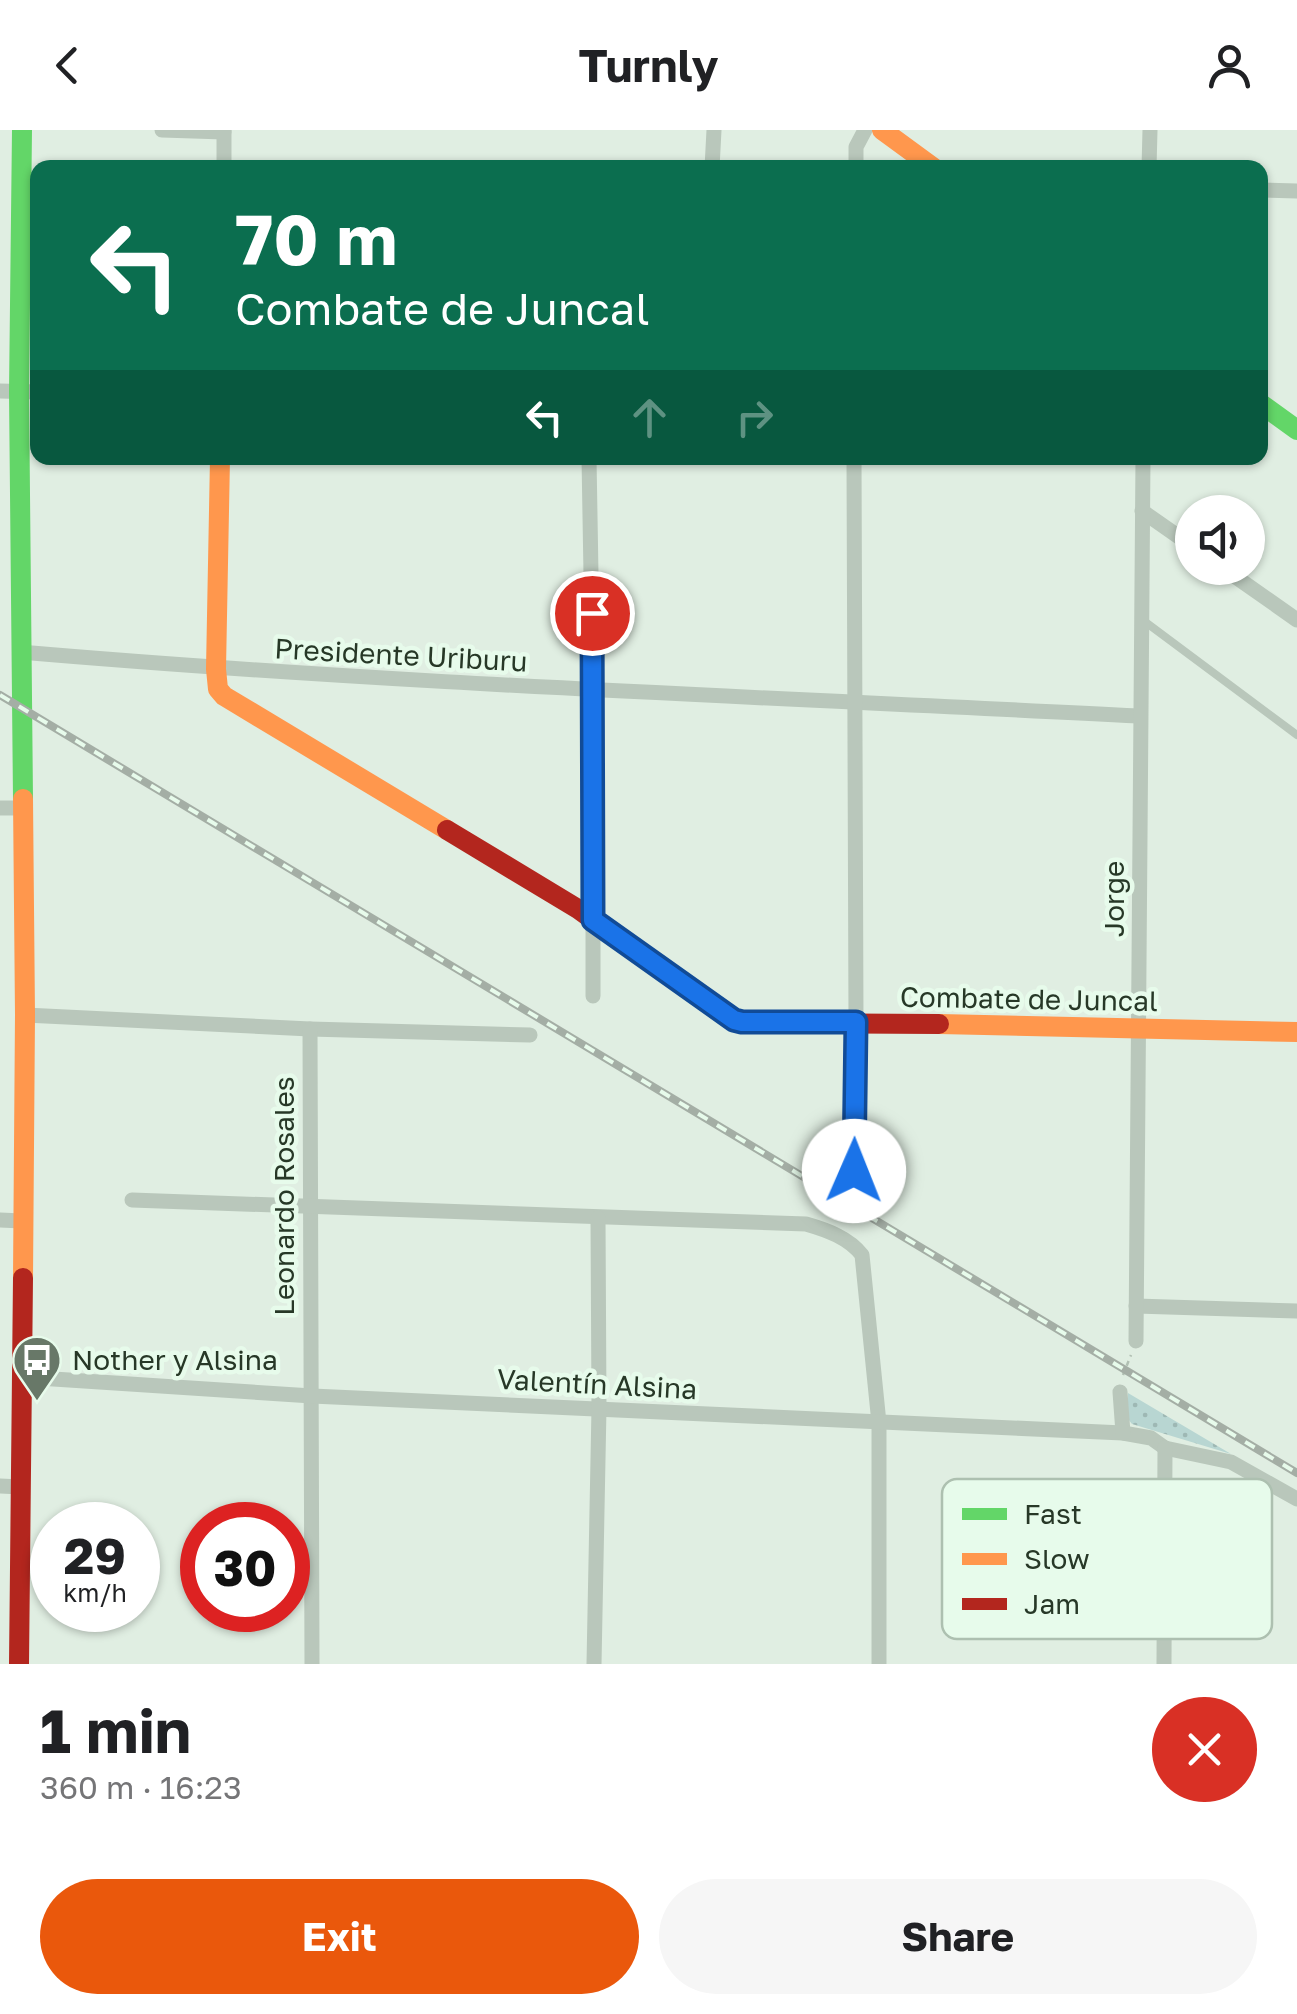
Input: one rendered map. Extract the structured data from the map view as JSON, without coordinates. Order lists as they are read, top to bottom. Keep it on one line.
{"streets":{"street":["Presidente Uriburu","Jorge","Combate de Juncal","Leonardo Rosales","Valentín Alsina"]},"crossings":[["Presidente Uriburu","Jorge"],["Presidente Uriburu","Combate de Juncal"],["Jorge","Combate de Juncal"],["Leonardo Rosales","Valentín Alsina"]],"places":{"bus stop":["Nother y Alsina"]},"legend":["Fast","Slow","Jam"],"page":{"header":"Turnly","turn":["70 m","Combate de Juncal"],"speed":"29 km/h","limit":"30","heading":["1 min","360 m · 16:23"],"buttons":["Exit","Share"]}}
